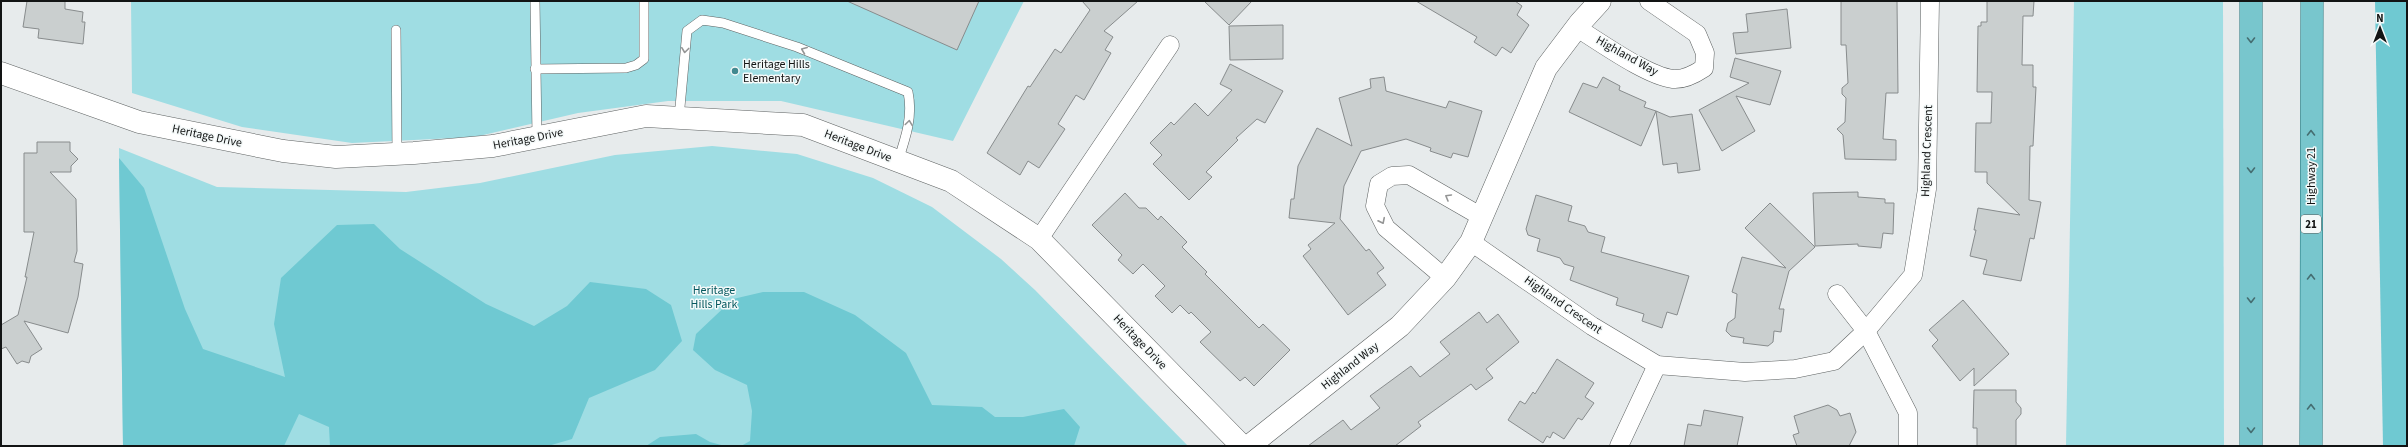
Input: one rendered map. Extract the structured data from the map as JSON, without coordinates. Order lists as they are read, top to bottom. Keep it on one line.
{"streets":{"main road":["Highway 21","21"],"street":["Highland Way","Heritage Drive","Highland Crescent"]},"crossings":[["Highland Way","Highland Crescent"]],"parks":["Heritage Hills Park"],"places":["Heritage Hills Elementary"],"north":"top"}
